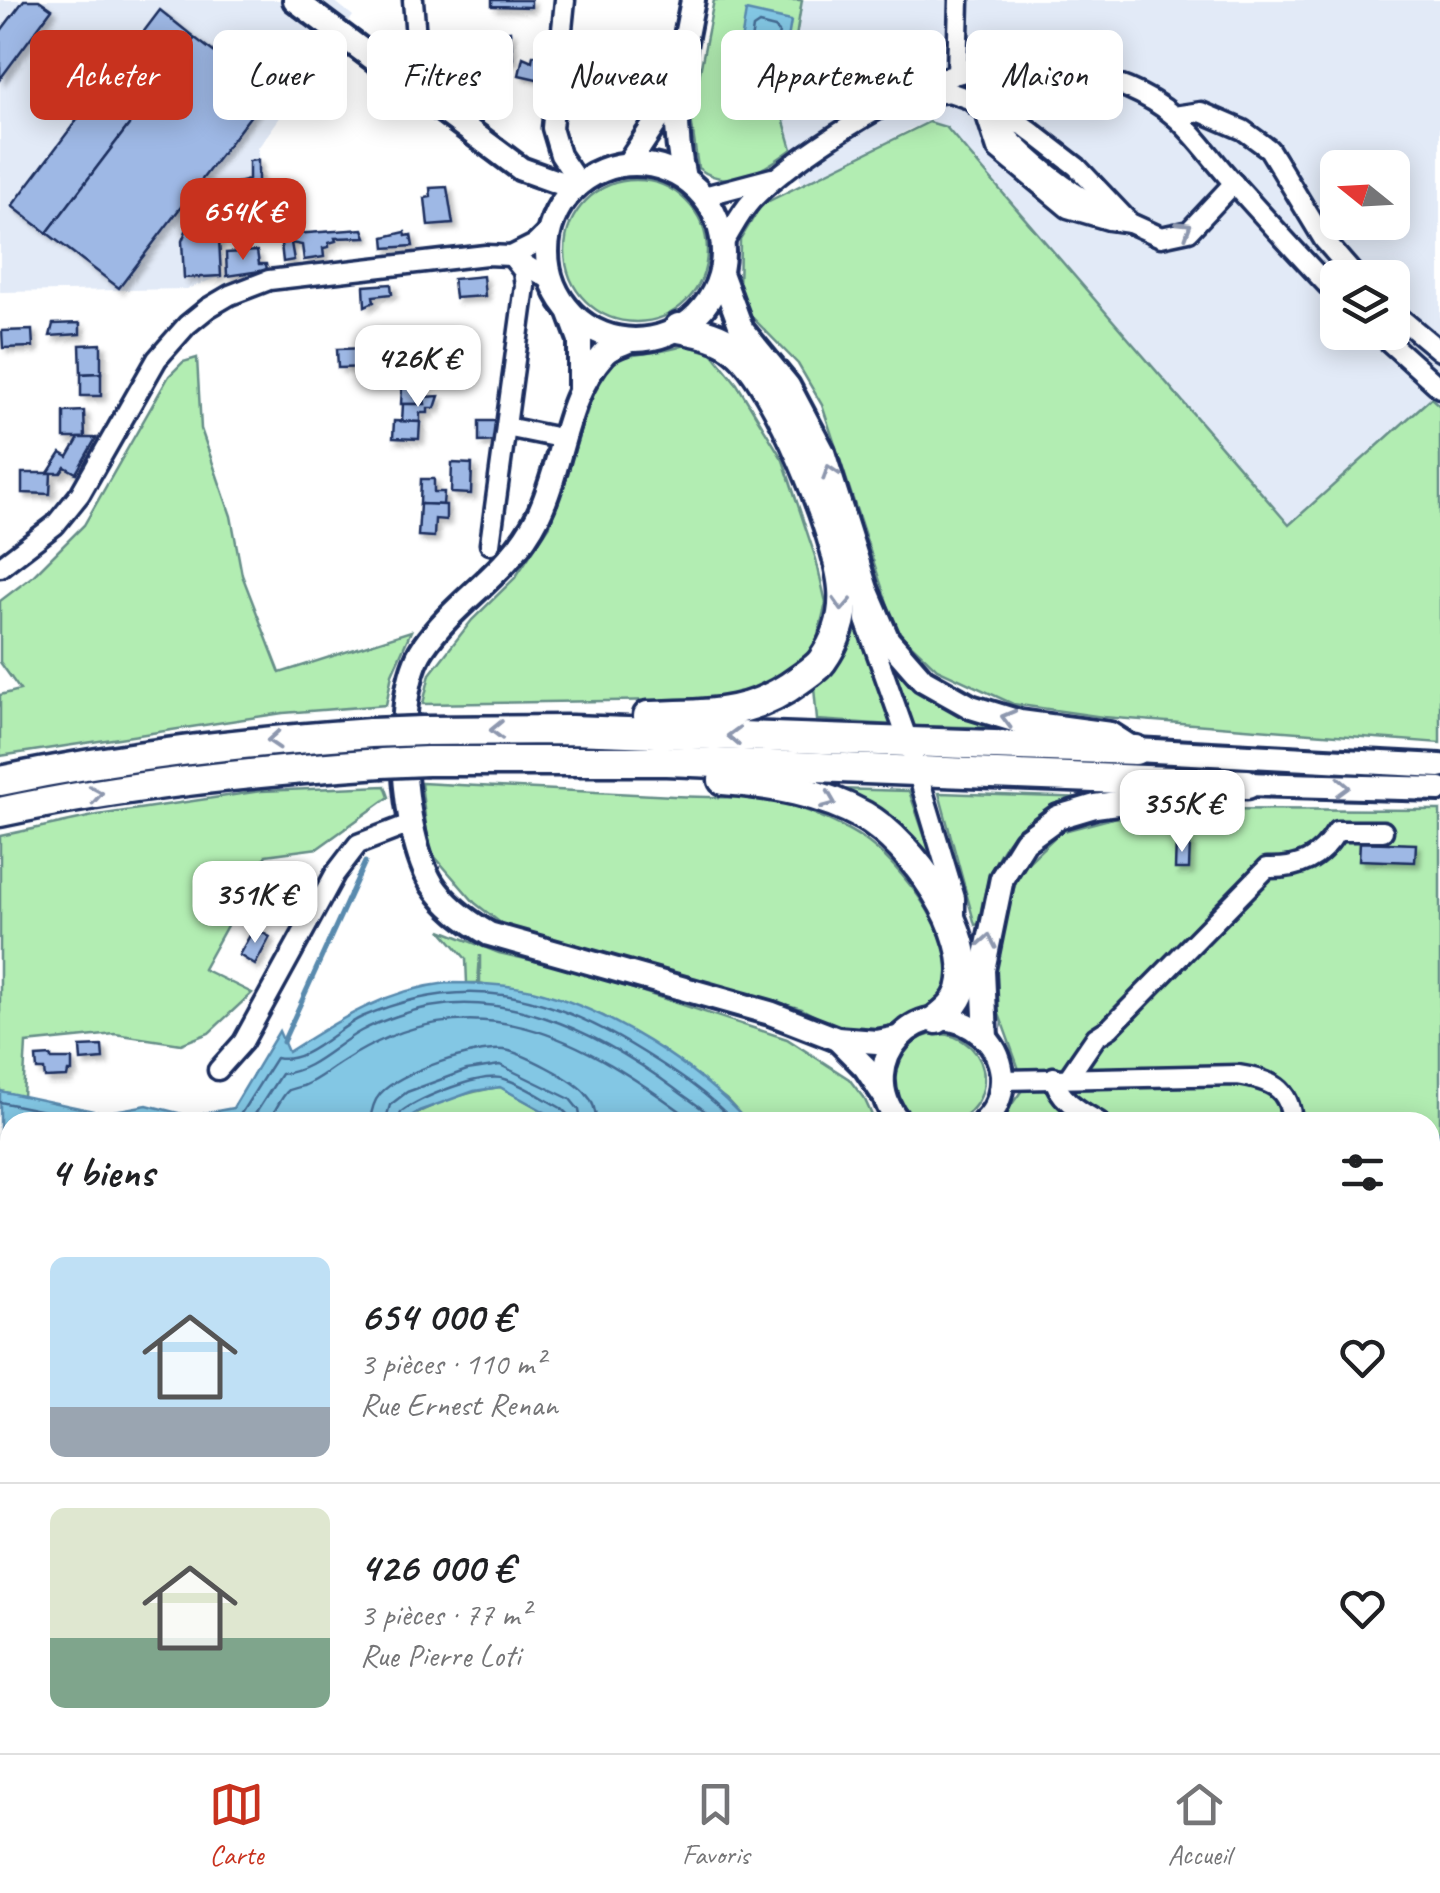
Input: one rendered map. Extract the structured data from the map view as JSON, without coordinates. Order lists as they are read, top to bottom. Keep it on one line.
{"north":"left","page":{"chip":["Acheter","Louer","Filtres","Nouveau","Appartement","Maison"],"price":["654K €","426K €","355K €","351K €"],"heading":"4 biens","list":[{"name":"654 000 €","note":"3 pièces · 110 m² · Rue Ernest Renan"},{"name":"426 000 €","note":"3 pièces · 77 m² · Rue Pierre Loti"}],"tabs":["Carte","Favoris","Accueil"]}}
